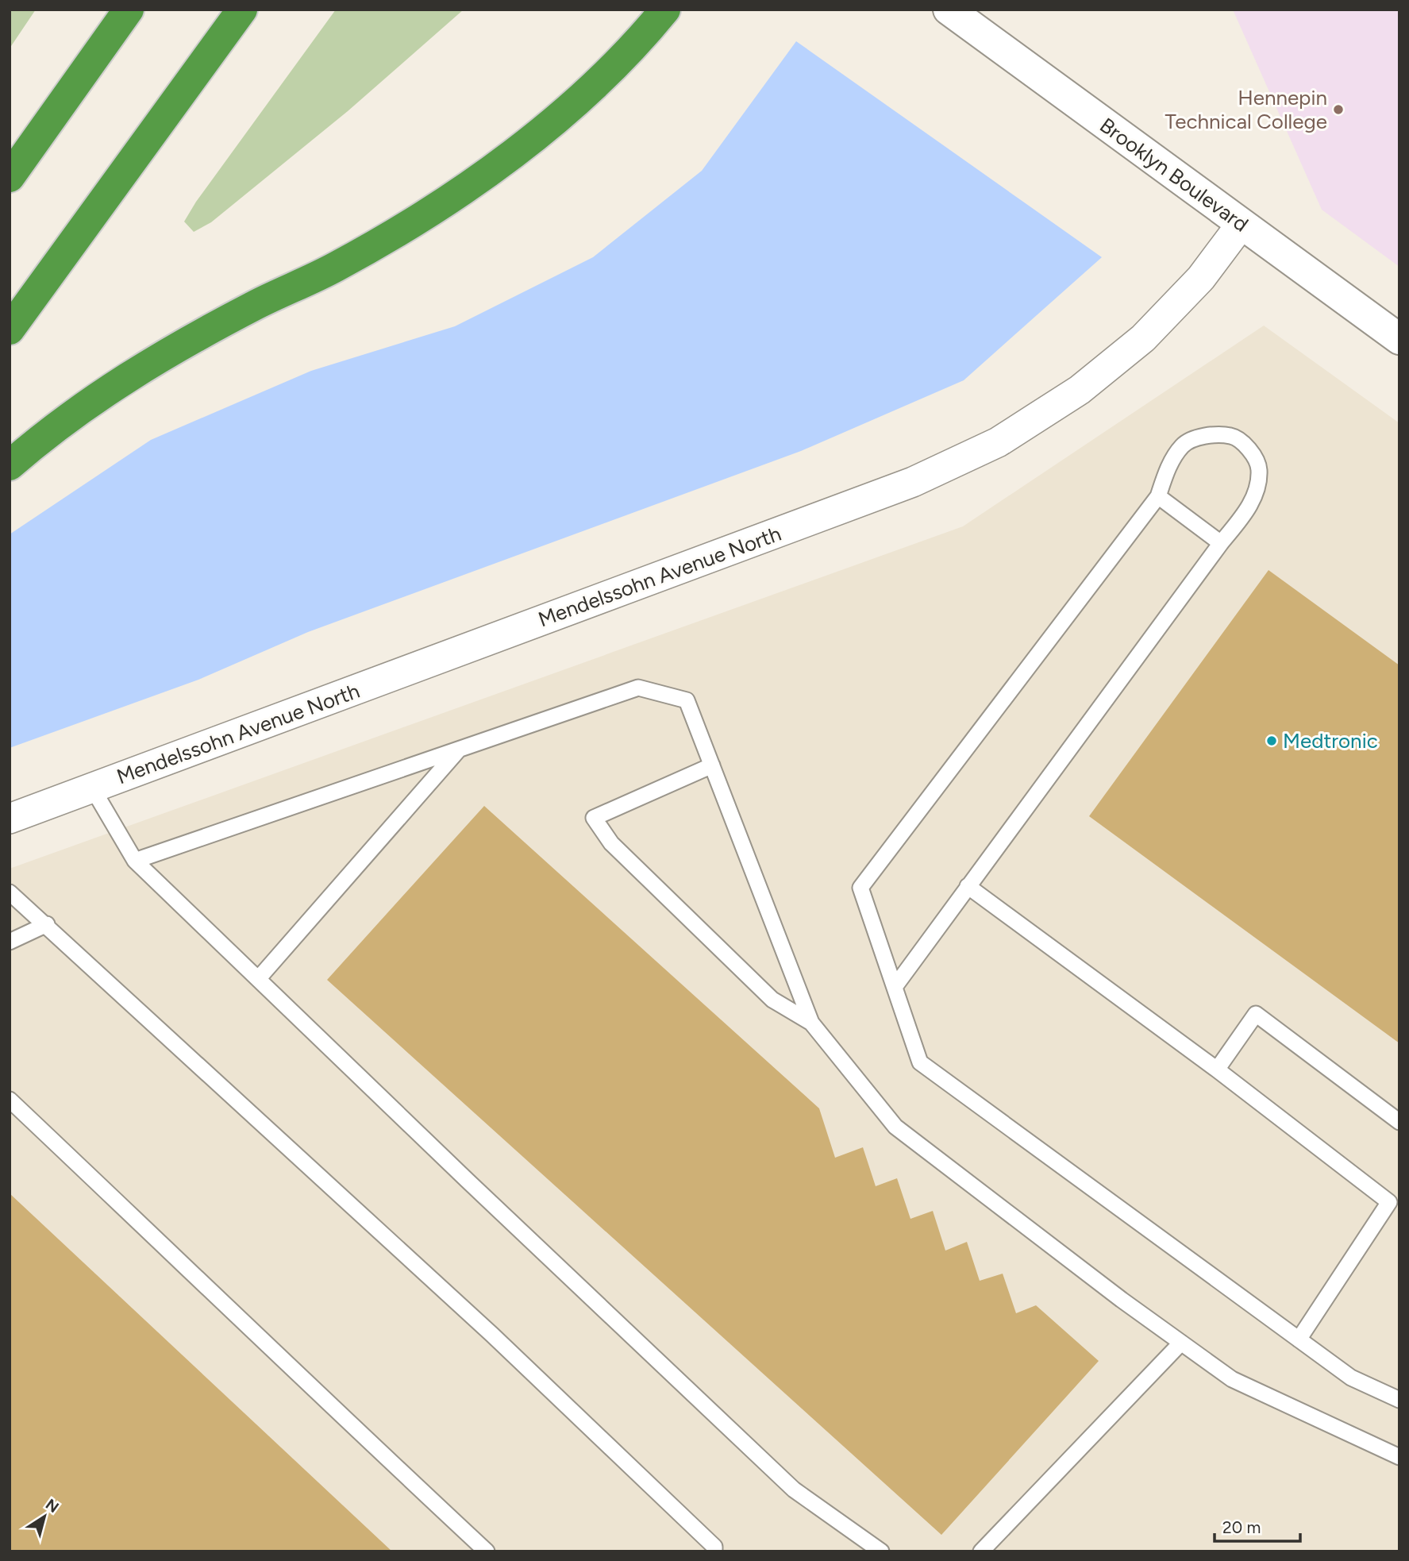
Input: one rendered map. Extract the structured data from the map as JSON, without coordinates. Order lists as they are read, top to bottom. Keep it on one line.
{"streets":{"main road":["Brooklyn Boulevard"],"street":["Mendelssohn Avenue North"]},"crossings":[["Brooklyn Boulevard","Mendelssohn Avenue North"]],"places":["Hennepin Technical College","Medtronic"],"scale_bar":"20 m","north":"top right"}
